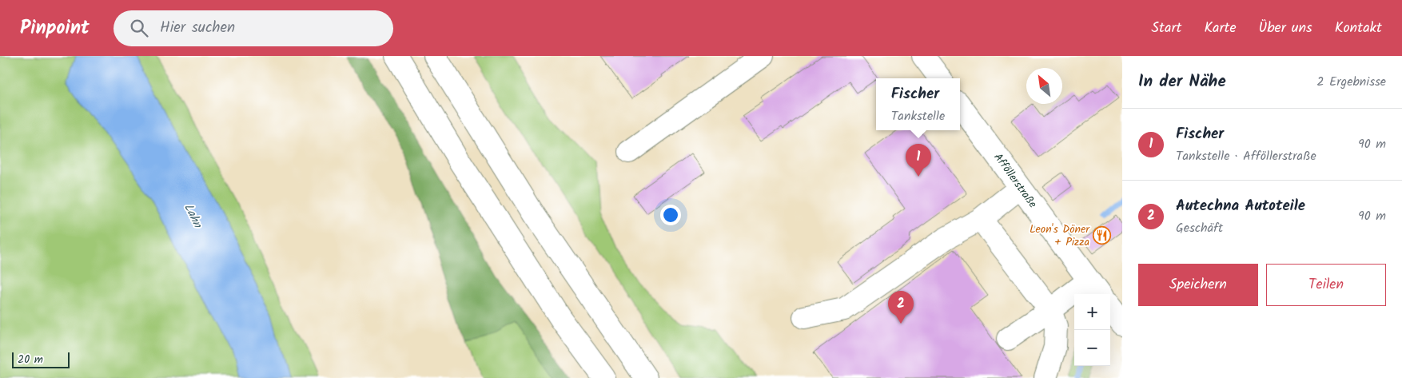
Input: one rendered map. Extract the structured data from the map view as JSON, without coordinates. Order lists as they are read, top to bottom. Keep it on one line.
{"streets":{"main road":["Afföllerstraße"]},"water":["Lahn"],"places":{"restaurant":["Leon's Döner + Pizza"]},"scale_bar":"20 m","north":"top left","page":{"header":"Pinpoint","search":"Hier suchen","nav":["Start","Karte","Über uns","Kontakt"],"heading":["In der Nähe","2 Ergebnisse"],"popup":["Fischer","Tankstelle"],"list":[{"mark":"1","name":"Fischer","note":"Tankstelle · Afföllerstraße","value":"90 m"},{"mark":"2","name":"Autechna Autoteile","note":"Geschäft","value":"90 m"}],"pins":["1","2"],"buttons":["Speichern","Teilen"],"map_buttons":["+","−"],"scale":"20 m"}}
